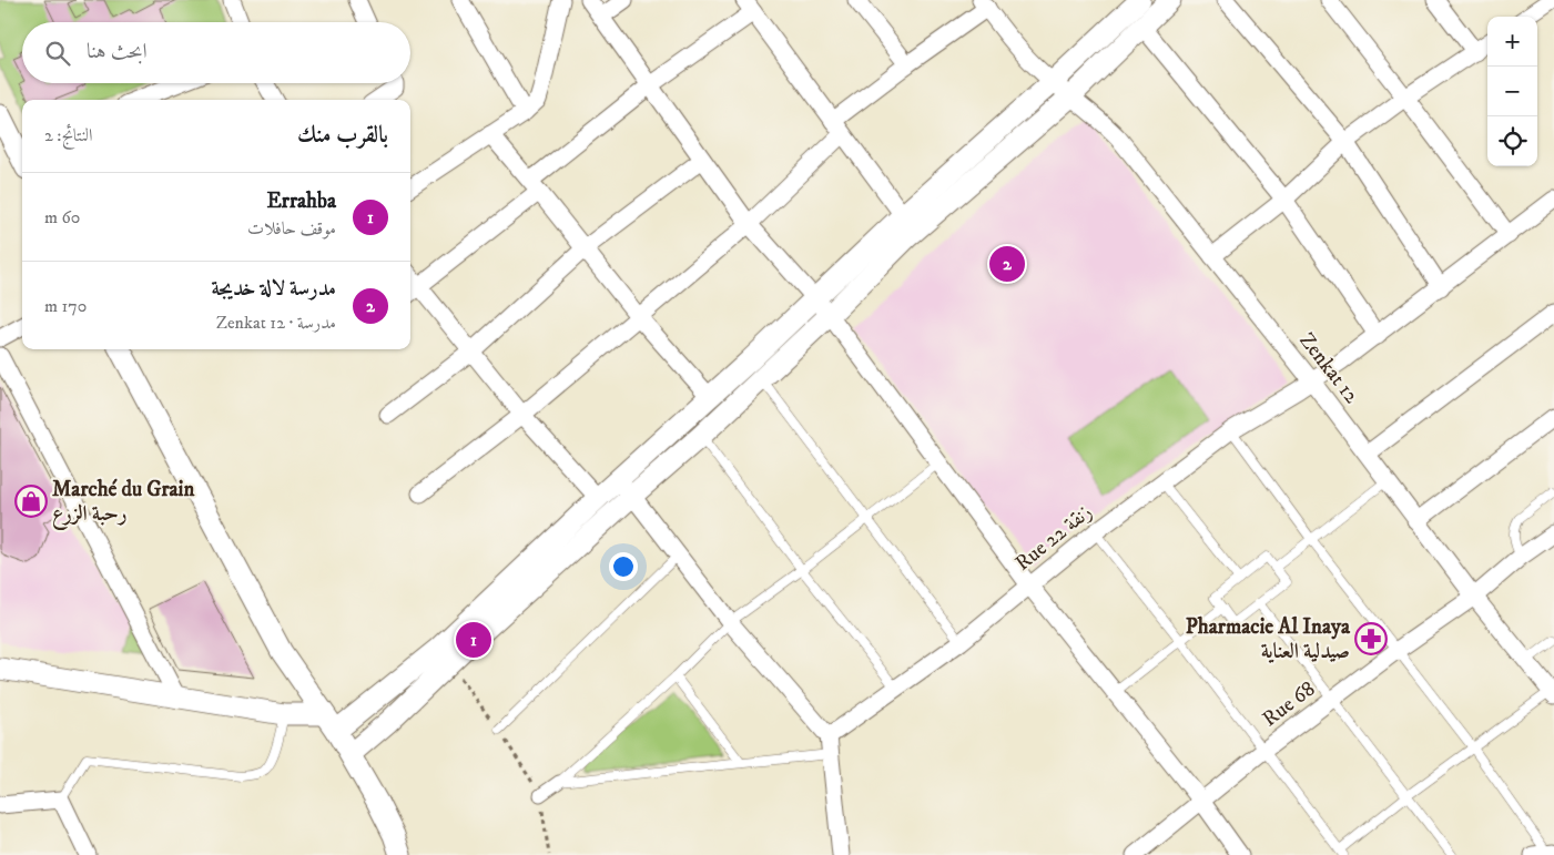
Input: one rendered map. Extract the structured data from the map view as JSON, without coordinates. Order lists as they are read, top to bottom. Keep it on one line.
{"streets":{"street":["Zenkat 12","Rue 22 زنقة","Rue 68"]},"crossings":[["Zenkat 12","Rue 22 زنقة"],["Zenkat 12","Rue 68"]],"places":{"shop":["Marché du Grain رحبة الزرع"],"pharmacy":["Pharmacie Al Inaya صيدلية العناية"]},"page":{"map_buttons":["+","−"],"search":"ابحث هنا","heading":["بالقرب منك","النتائج: 2"],"list":[{"mark":"1","name":"Errahba","note":"موقف حافلات","value":"60 m"},{"mark":"2","name":"مدرسة لالة خديجة","note":"مدرسة · Zenkat 12","value":"170 m"}],"pins":["2","1"]}}
